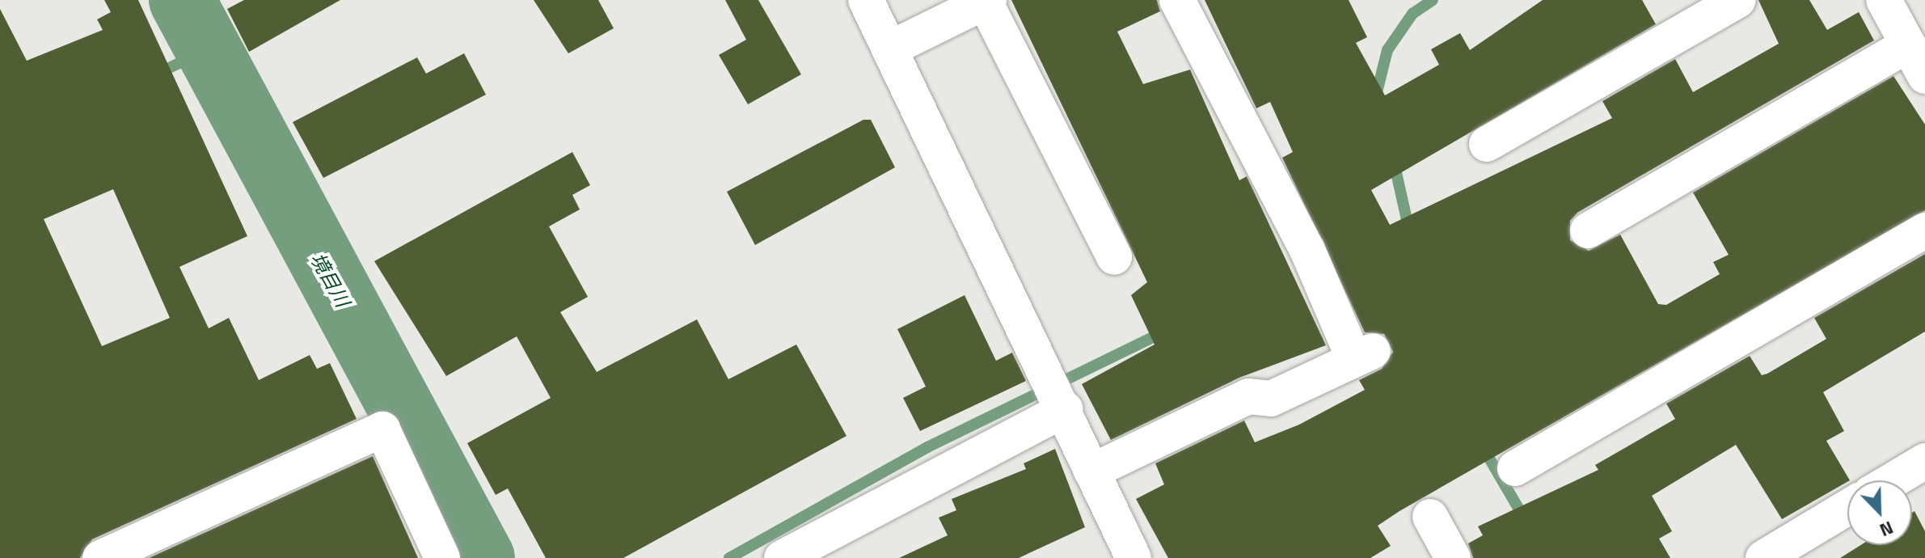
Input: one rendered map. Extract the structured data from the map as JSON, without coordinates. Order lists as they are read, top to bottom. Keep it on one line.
{"water":["境目川"],"north":"bottom right"}
